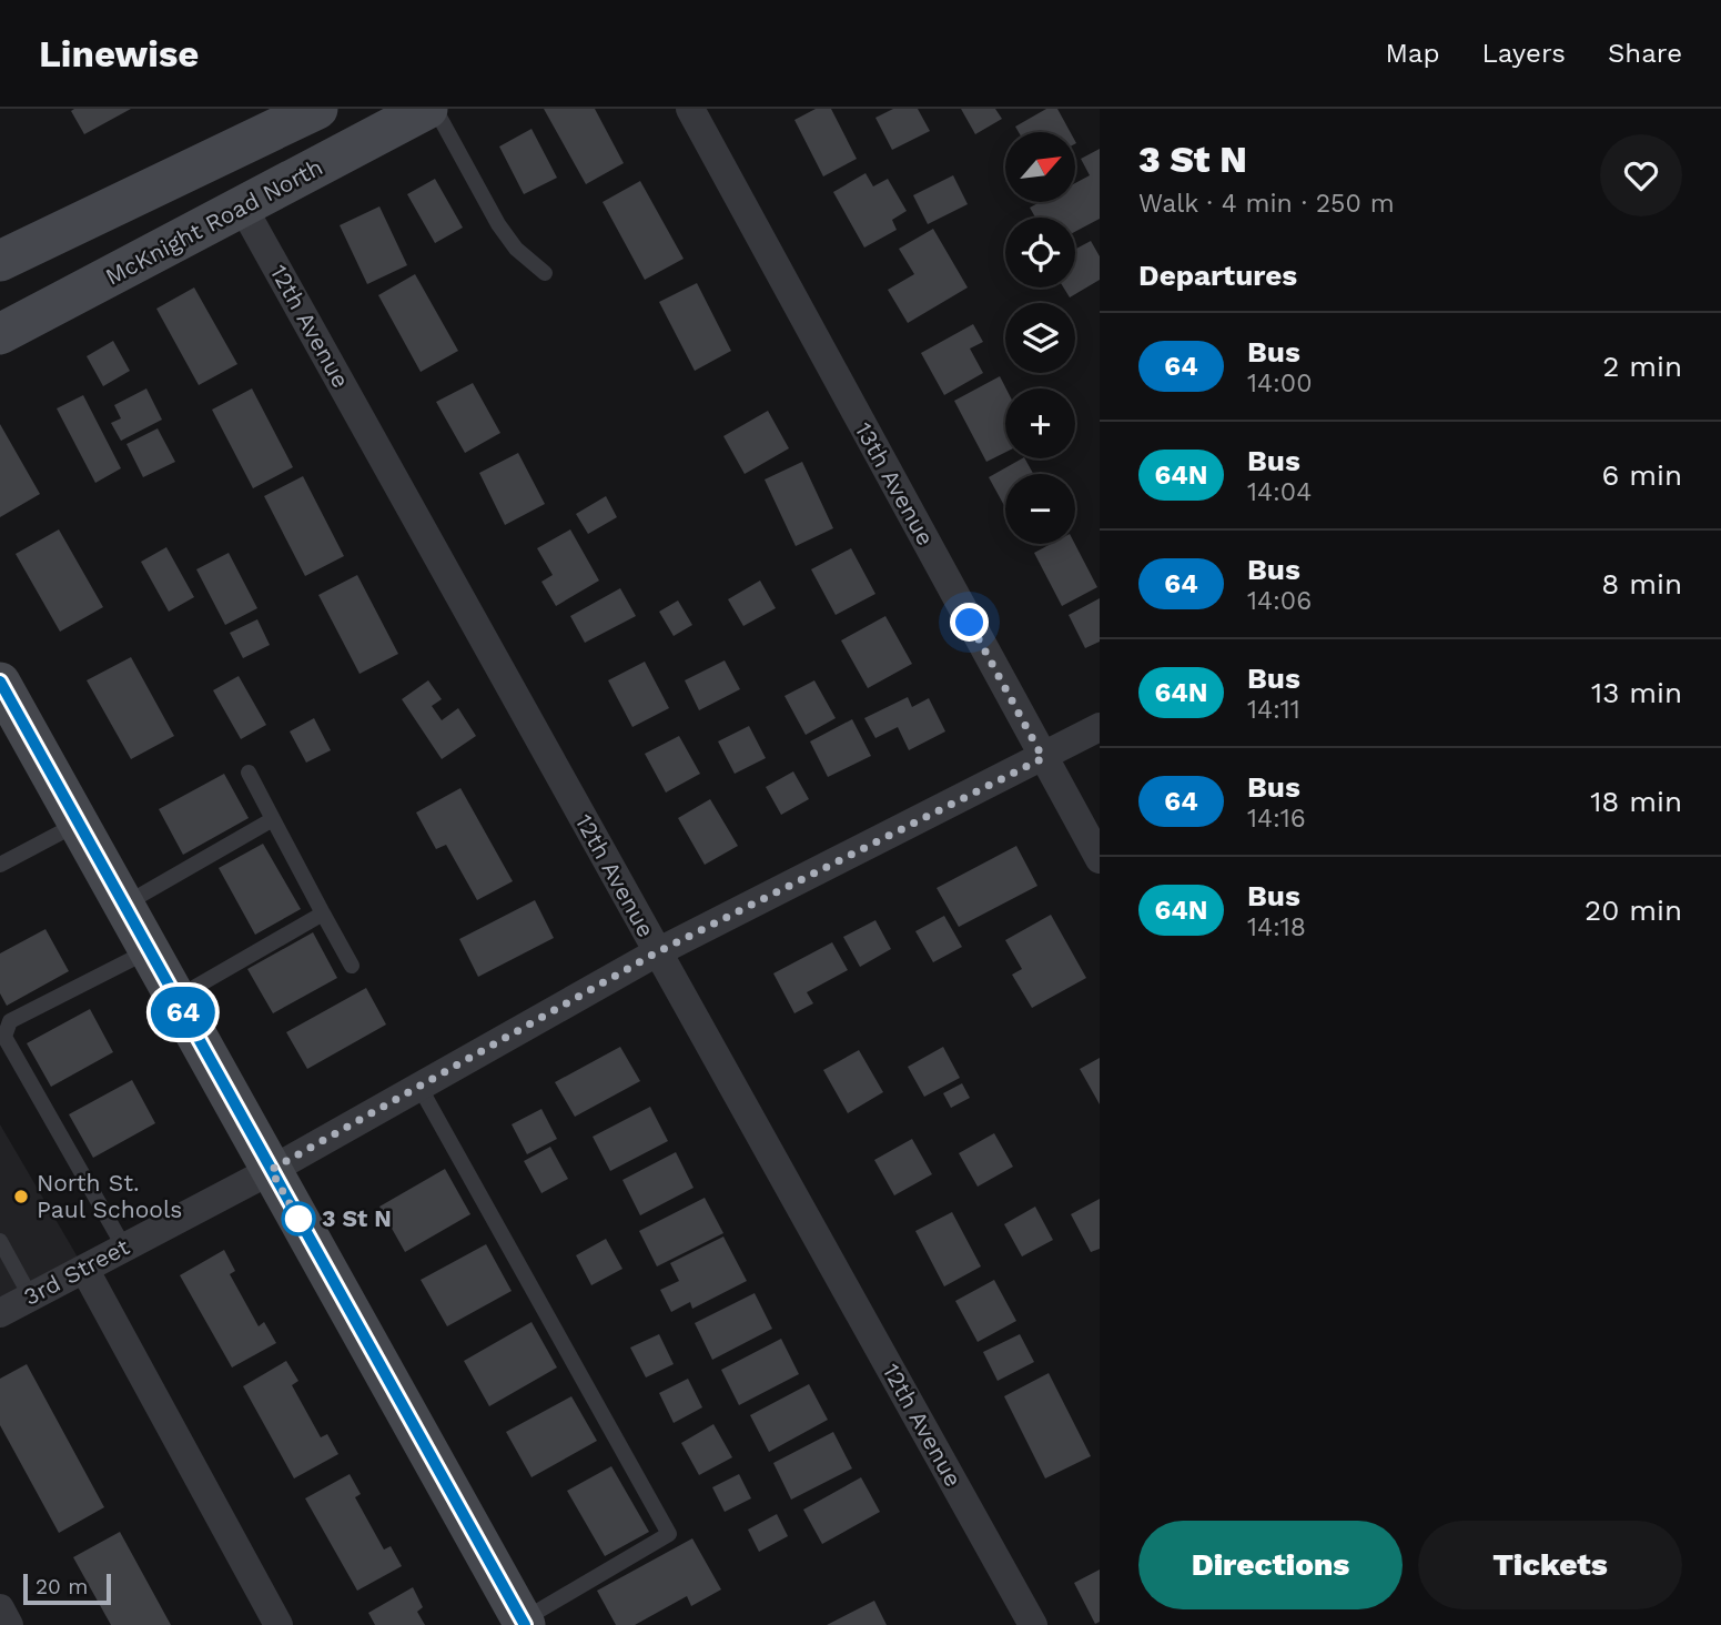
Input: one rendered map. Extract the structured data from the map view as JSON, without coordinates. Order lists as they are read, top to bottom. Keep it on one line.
{"streets":{"street":["McKnight Road North","12th Avenue","13th Avenue","3rd Street"]},"crossings":[["McKnight Road North","12th Avenue"],["12th Avenue","3rd Street"],["13th Avenue","3rd Street"]],"places":["North St. Paul Schools","3 St N"],"lines":["bus line 64"],"scale_bar":"20 m","north":"top right","page":{"header":"Linewise","nav":["Map","Layers","Share"],"on_map":"64","heading":[["3 St N","Walk · 4 min · 250 m"],"Departures"],"map_buttons":["+","−"],"list":[{"mark":"64","name":"Bus","note":"14:00","value":"2 min"},{"mark":"64N","name":"Bus","note":"14:04","value":"6 min"},{"mark":"64","name":"Bus","note":"14:06","value":"8 min"},{"mark":"64N","name":"Bus","note":"14:11","value":"13 min"},{"mark":"64","name":"Bus","note":"14:16","value":"18 min"},{"mark":"64N","name":"Bus","note":"14:18","value":"20 min"}],"buttons":["Directions","Tickets"],"scale":"20 m"}}
